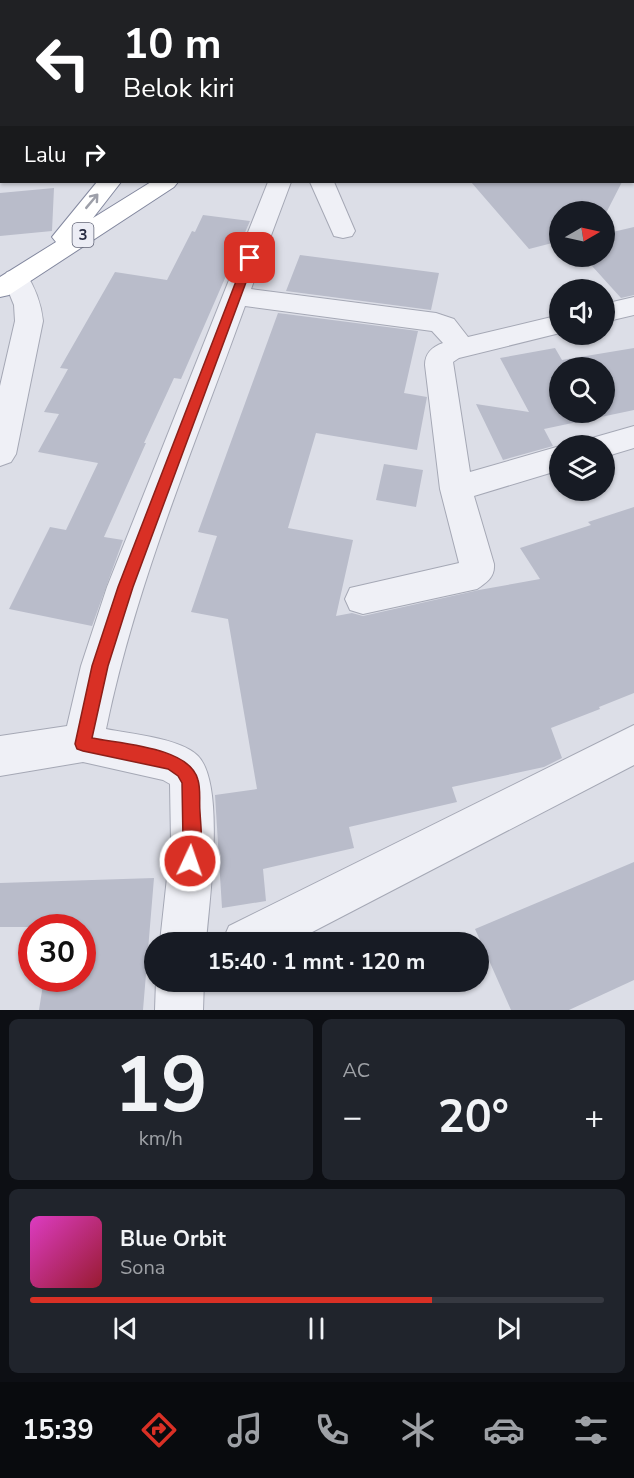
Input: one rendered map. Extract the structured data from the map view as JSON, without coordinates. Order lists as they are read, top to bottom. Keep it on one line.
{"streets":{"highway":["3"]},"north":"right","page":{"turn":["10 m","Belok kiri"],"then":"Lalu","limit":"30","trip":"15:40 · 1 mnt · 120 m","tile":[["19","km/h"],"AC"],"heat":["−","20°","+"],"song":["Blue Orbit","Sona"],"tabs":"15:39"}}
